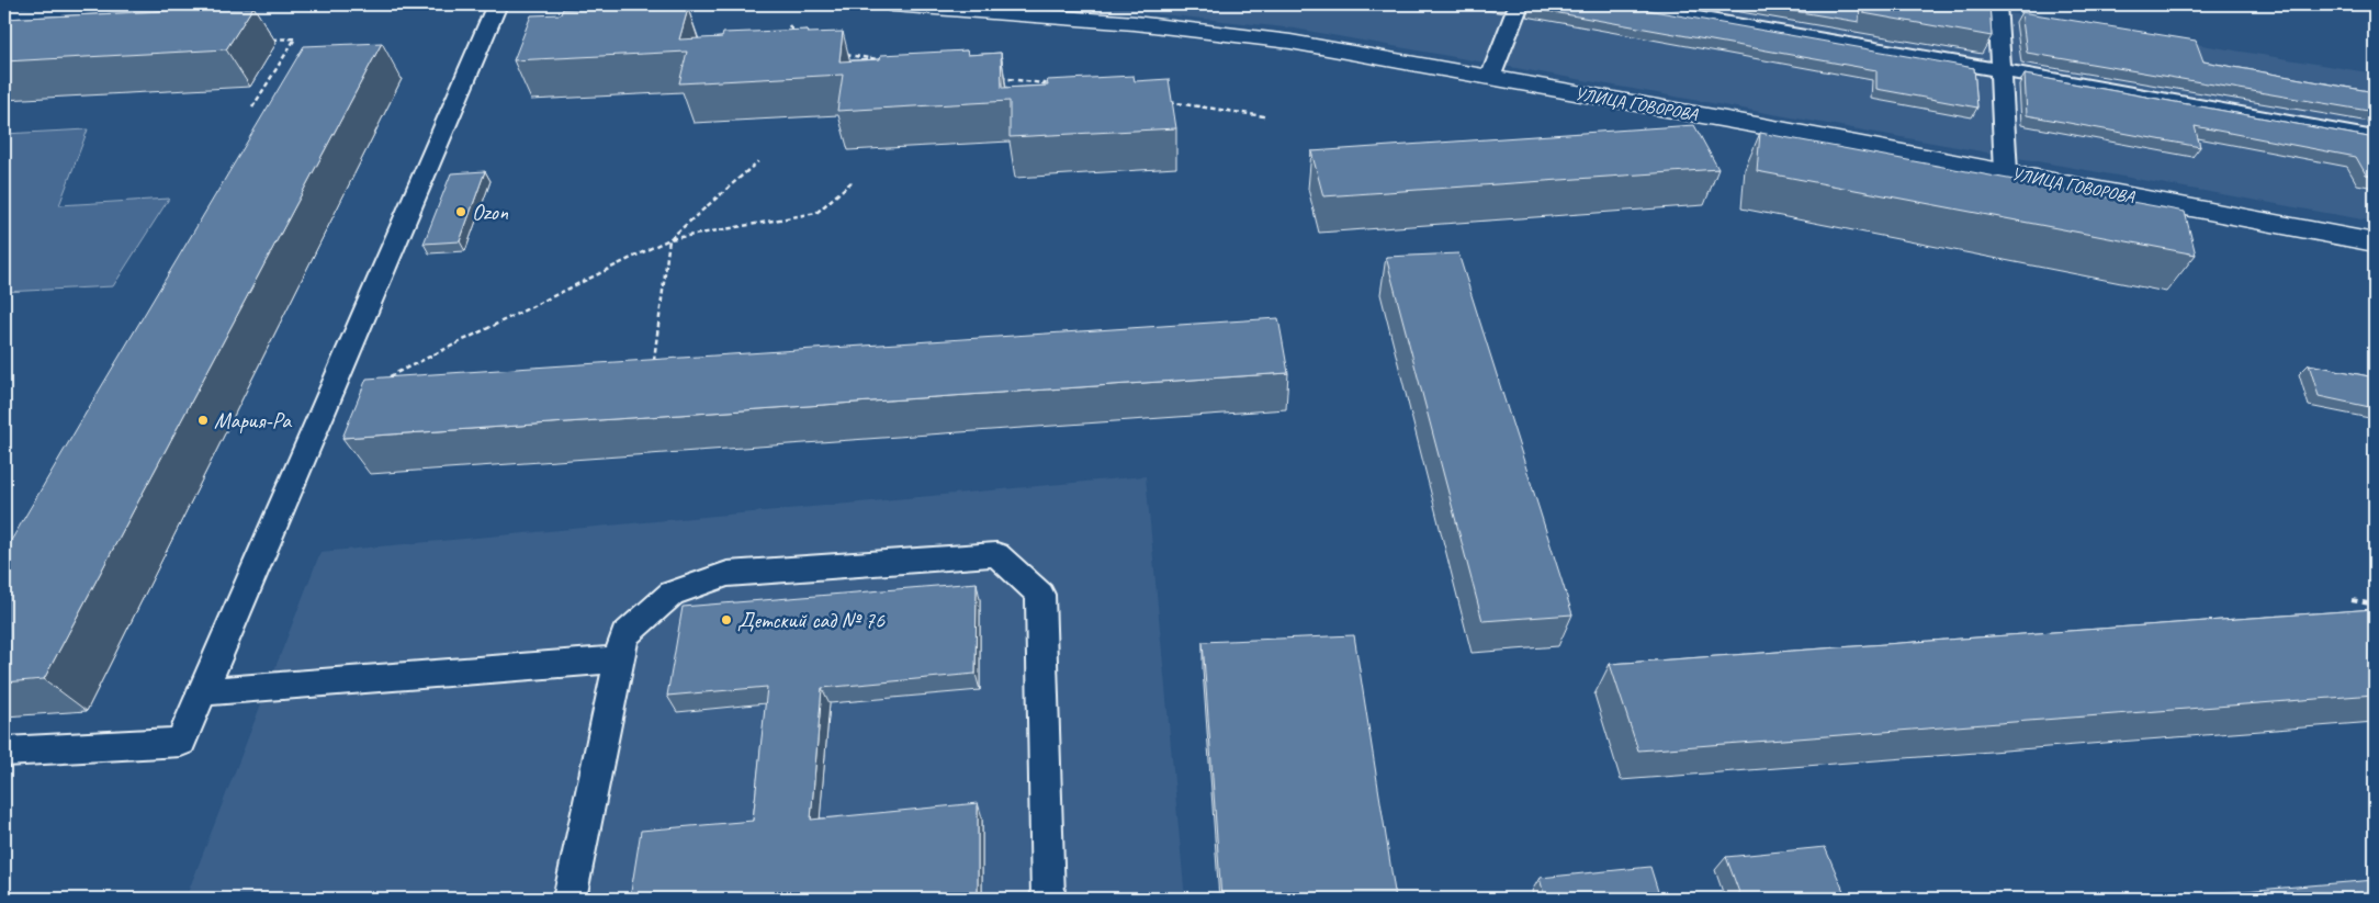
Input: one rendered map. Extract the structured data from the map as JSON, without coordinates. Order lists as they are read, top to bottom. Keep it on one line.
{"streets":{"street":["УЛИЦА ГОВОРОВА"]},"places":["Ozon","Мария-Ра","Детский сад № 76"]}
